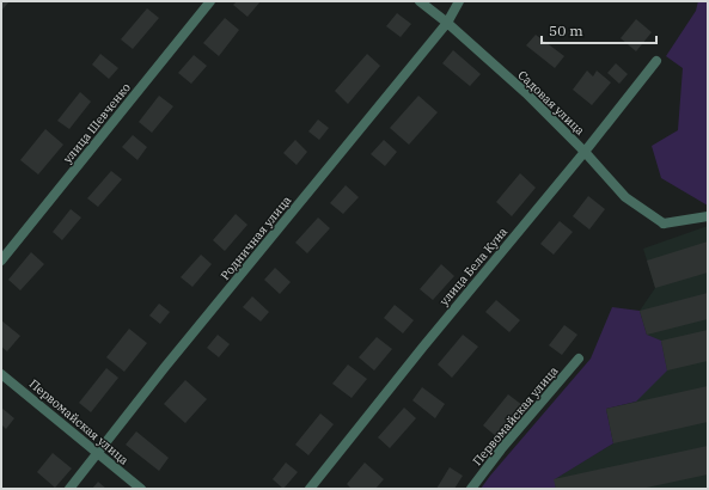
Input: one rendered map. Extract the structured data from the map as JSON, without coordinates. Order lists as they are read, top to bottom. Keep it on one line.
{"streets":{"street":["Садовая улица","улица Шевченко","Родничная улица","улица Бела Куна","Первомайская улица"]},"crossings":[["Садовая улица","Родничная улица"],["Садовая улица","улица Бела Куна"],["Родничная улица","Первомайская улица"]],"scale_bar":"50 m"}
